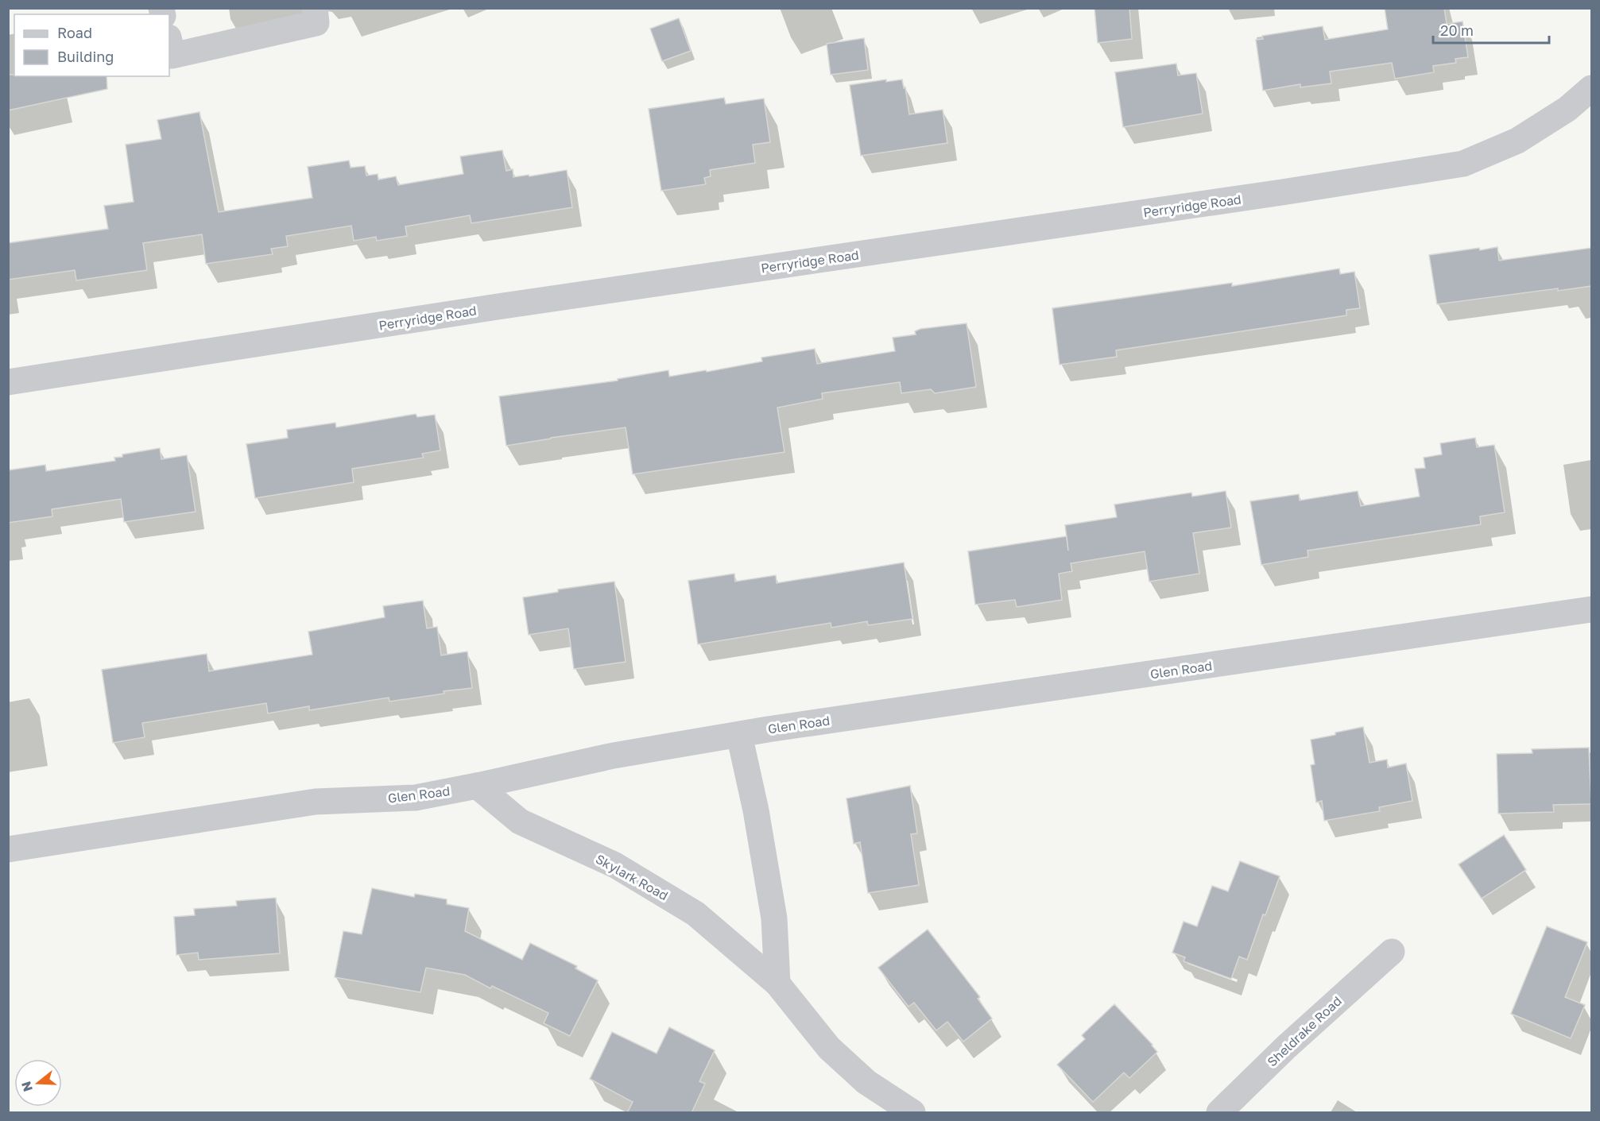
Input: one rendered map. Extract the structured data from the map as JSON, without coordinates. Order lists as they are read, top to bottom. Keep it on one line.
{"streets":{"street":["Perryridge Road","Glen Road","Skylark Road","Sheldrake Road"]},"crossings":[["Glen Road","Skylark Road"]],"legend":["Road","Building"],"scale_bar":"20 m","north":"left"}
